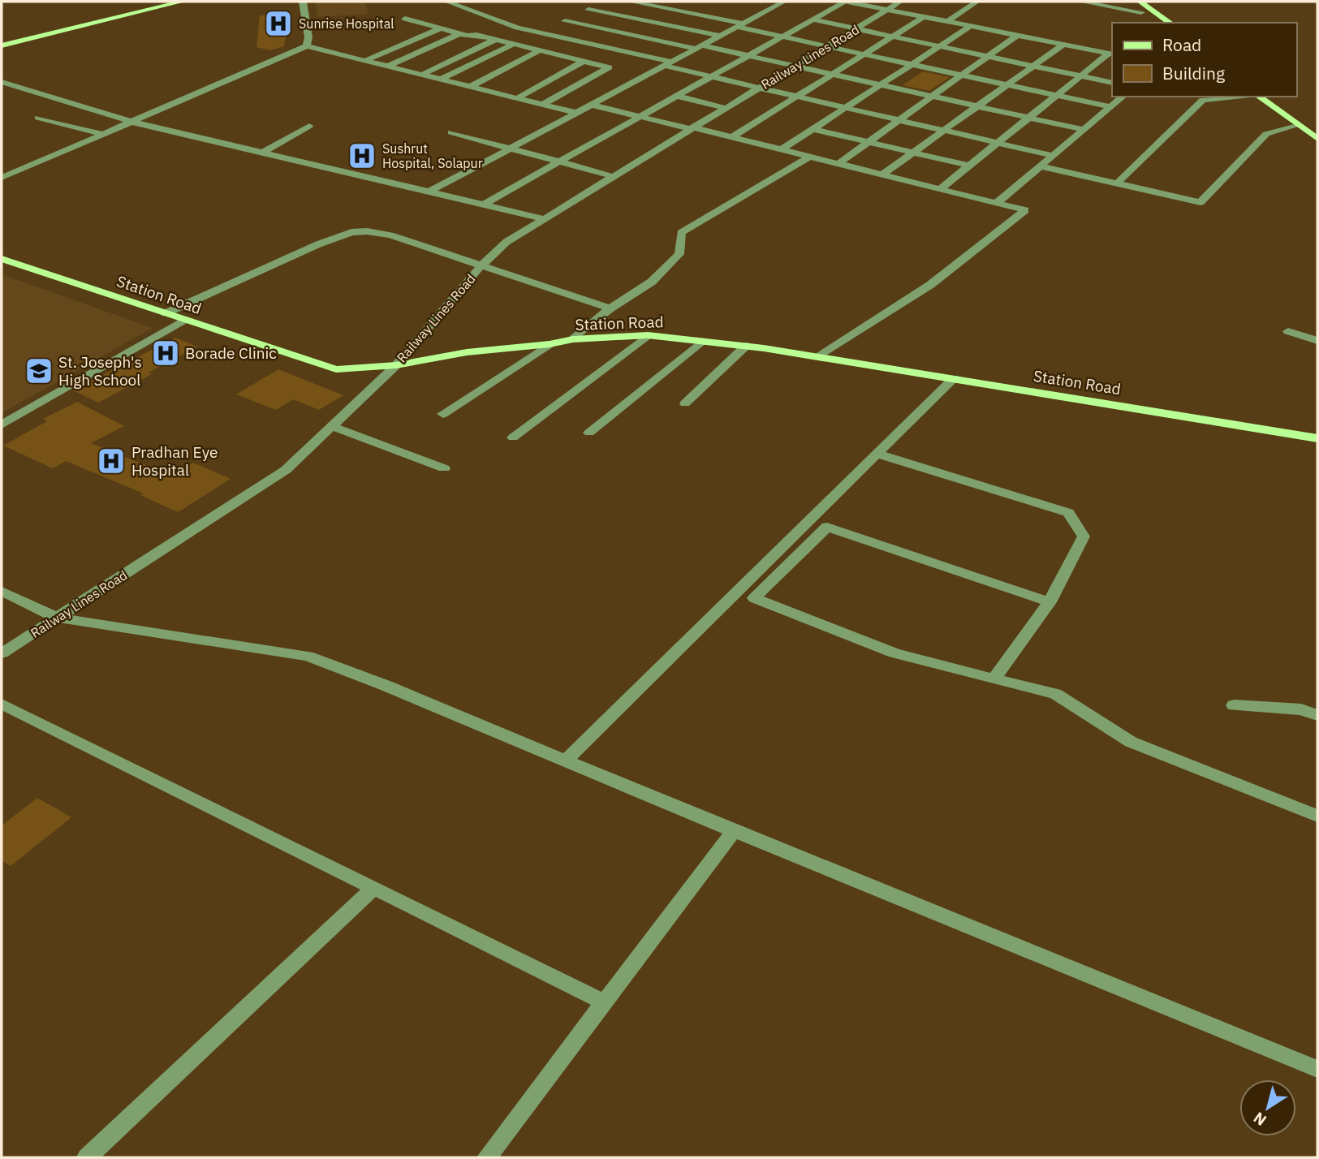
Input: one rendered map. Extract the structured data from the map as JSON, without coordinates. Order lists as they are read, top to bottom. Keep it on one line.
{"streets":{"main road":["Station Road"],"street":["Railway Lines Road"]},"crossings":[["Railway Lines Road","Station Road"]],"places":{"hospital":["Sunrise Hospital","Sushrut Hospital, Solapur","Borade Clinic","Pradhan Eye Hospital"],"school or university":["St. Joseph's High School"]},"legend":["Road","Building"],"north":"bottom left"}
